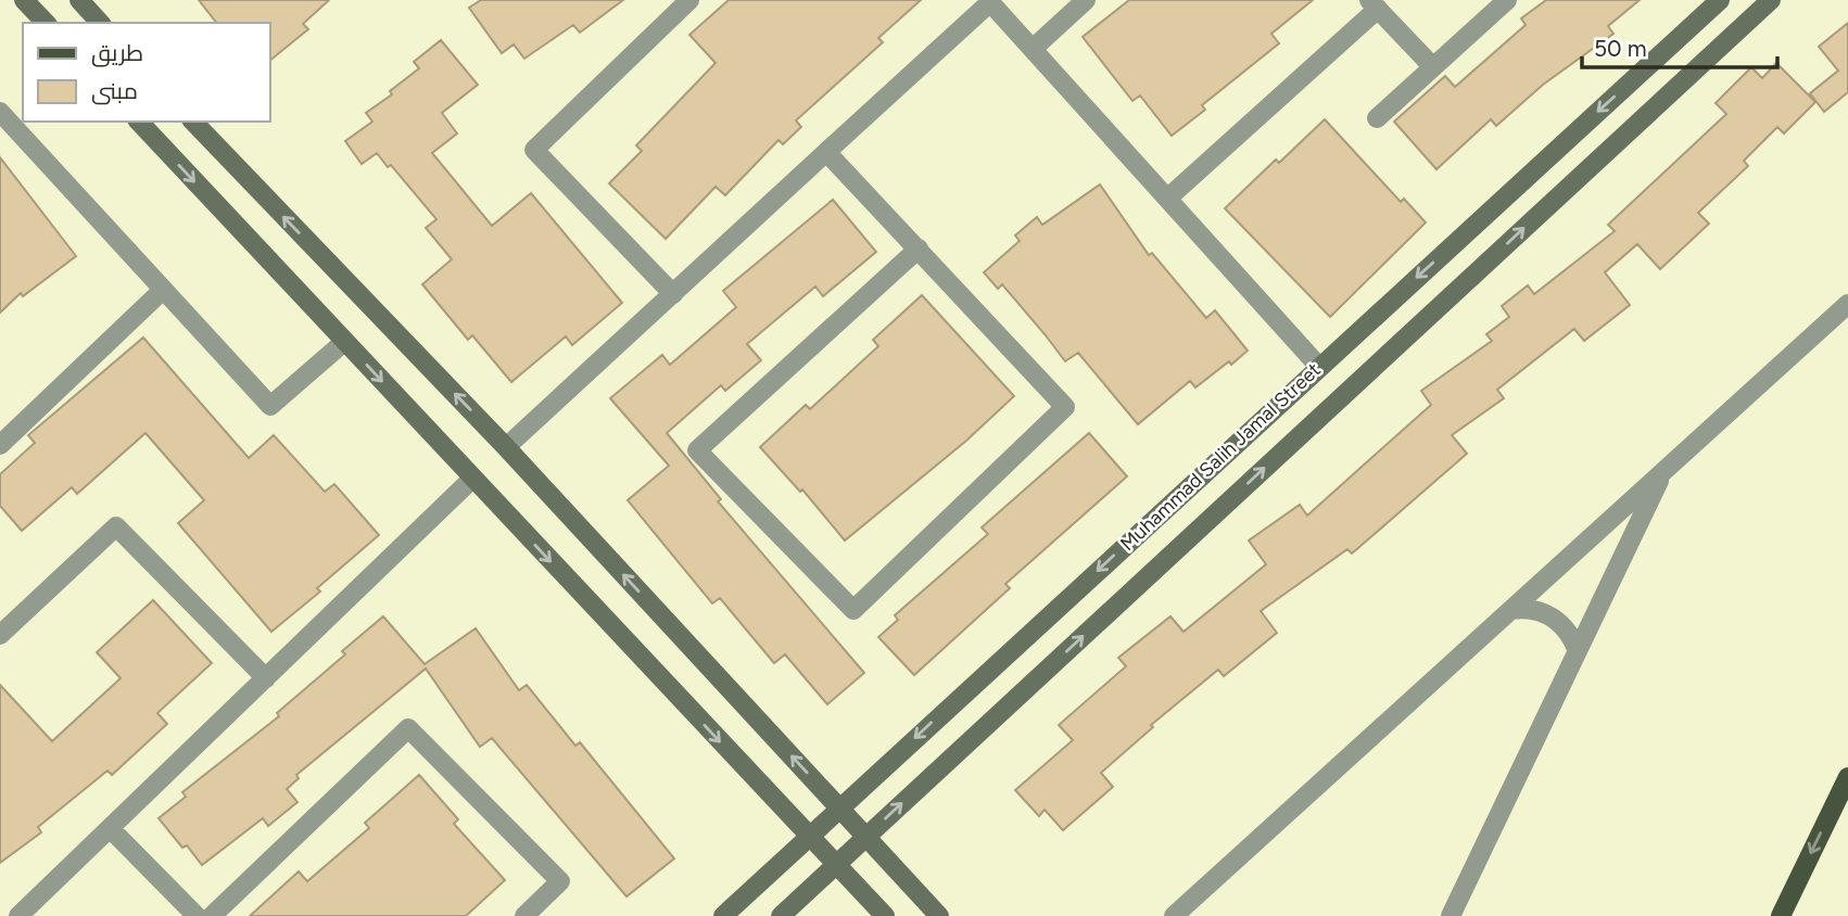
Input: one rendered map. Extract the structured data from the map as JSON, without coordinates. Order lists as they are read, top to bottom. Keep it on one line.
{"streets":{"street":["Muhammad Salih Jamal Street"]},"legend":["طريق","مبنى"],"scale_bar":"50 m"}
